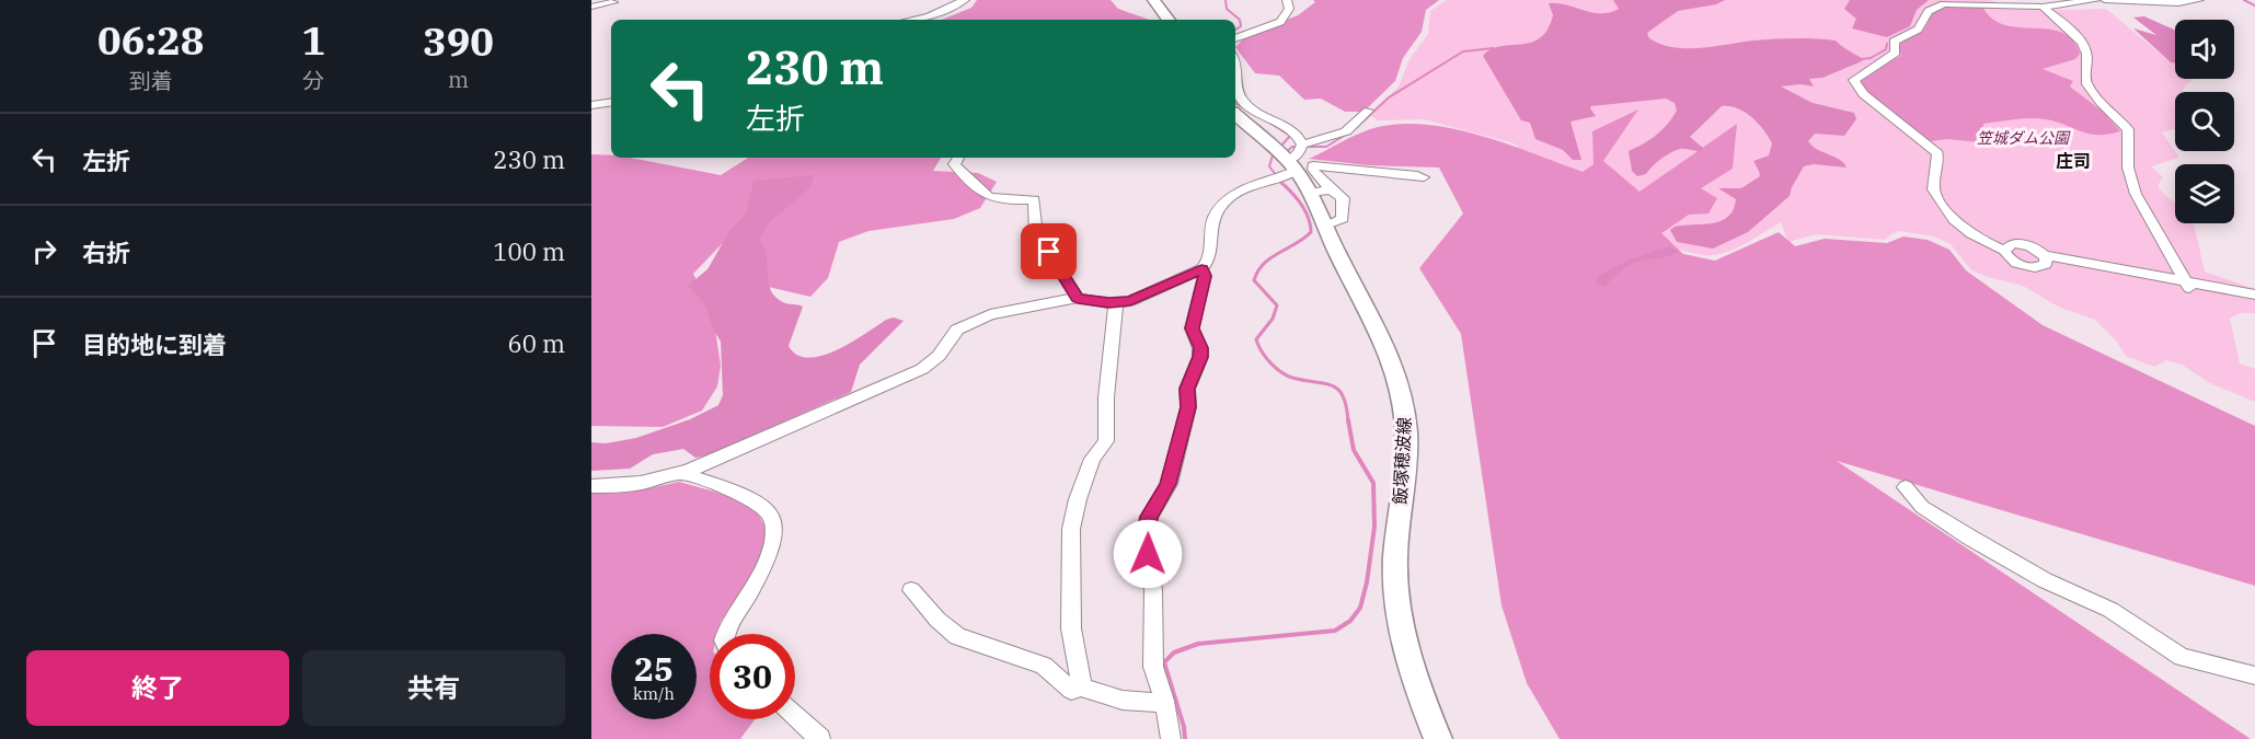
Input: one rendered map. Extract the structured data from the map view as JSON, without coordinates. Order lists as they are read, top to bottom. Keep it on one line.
{"streets":{"main road":["飯塚穂波線"]},"districts":["庄司"],"parks":["笠城ダム公園"],"page":{"eta":["06:28","到着","1","分","390","m"],"turn":["230 m","左折"],"list":[{"name":"左折","value":"230 m"},{"name":"右折","value":"100 m"},{"name":"目的地に到着","value":"60 m"}],"speed":"25 km/h","limit":"30","buttons":["終了","共有"]}}
